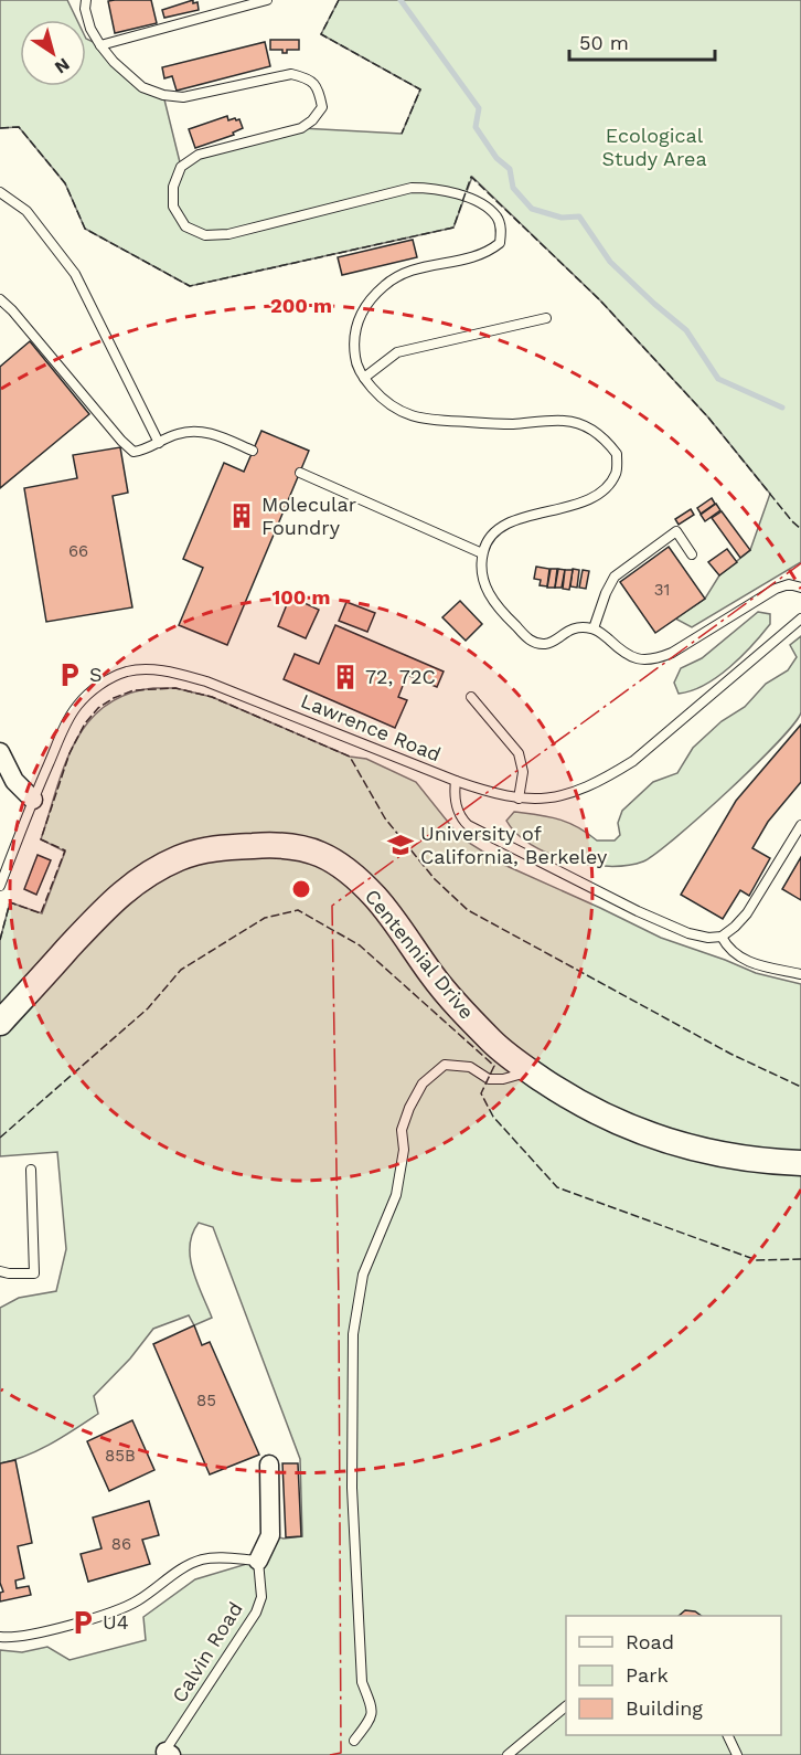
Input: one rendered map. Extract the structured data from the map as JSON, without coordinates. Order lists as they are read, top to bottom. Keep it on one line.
{"streets":{"street":["Centennial Drive"],"lane":["Lawrence Road","Calvin Road"]},"parks":["Ecological Study Area"],"places":{"building":["Molecular Foundry","72, 72C"],"parking":["S","U4"],"school or university":["University of California, Berkeley"]},"house_numbers":["66","31","85","85B","86"],"legend":["Road","Park","Building"],"scale_bar":"50 m","north":"bottom right","rings":["200 m","100 m"]}
